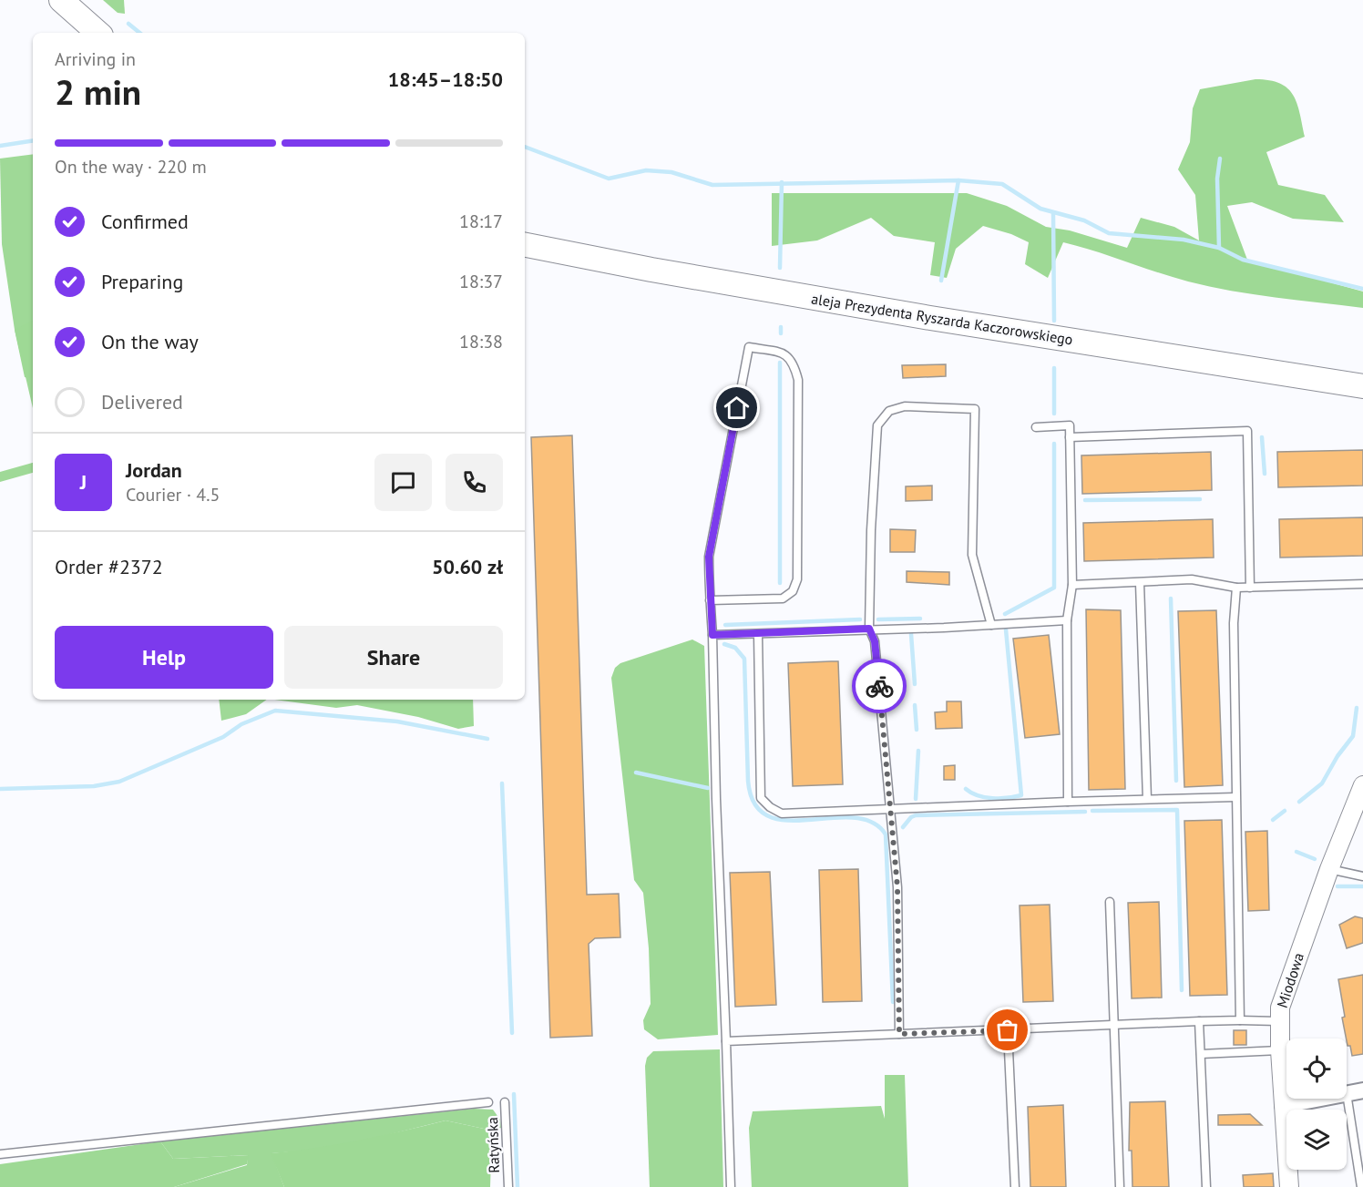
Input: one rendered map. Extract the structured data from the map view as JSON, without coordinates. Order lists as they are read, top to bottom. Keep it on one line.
{"streets":{"main road":["aleja Prezydenta Ryszarda Kaczorowskiego"],"street":["Miodowa"],"lane":["Ratyńska"]},"page":{"heading":["2 min","Arriving in","18:45–18:50"],"panel":["Jordan","Courier · 4.5","Order #2372","50.60 zł"],"bar":"On the way · 220 m","list":[["Confirmed","18:17"],["Preparing","18:37"],["On the way","18:38"],"Delivered"],"round":"J","buttons":["Help","Share"]}}
